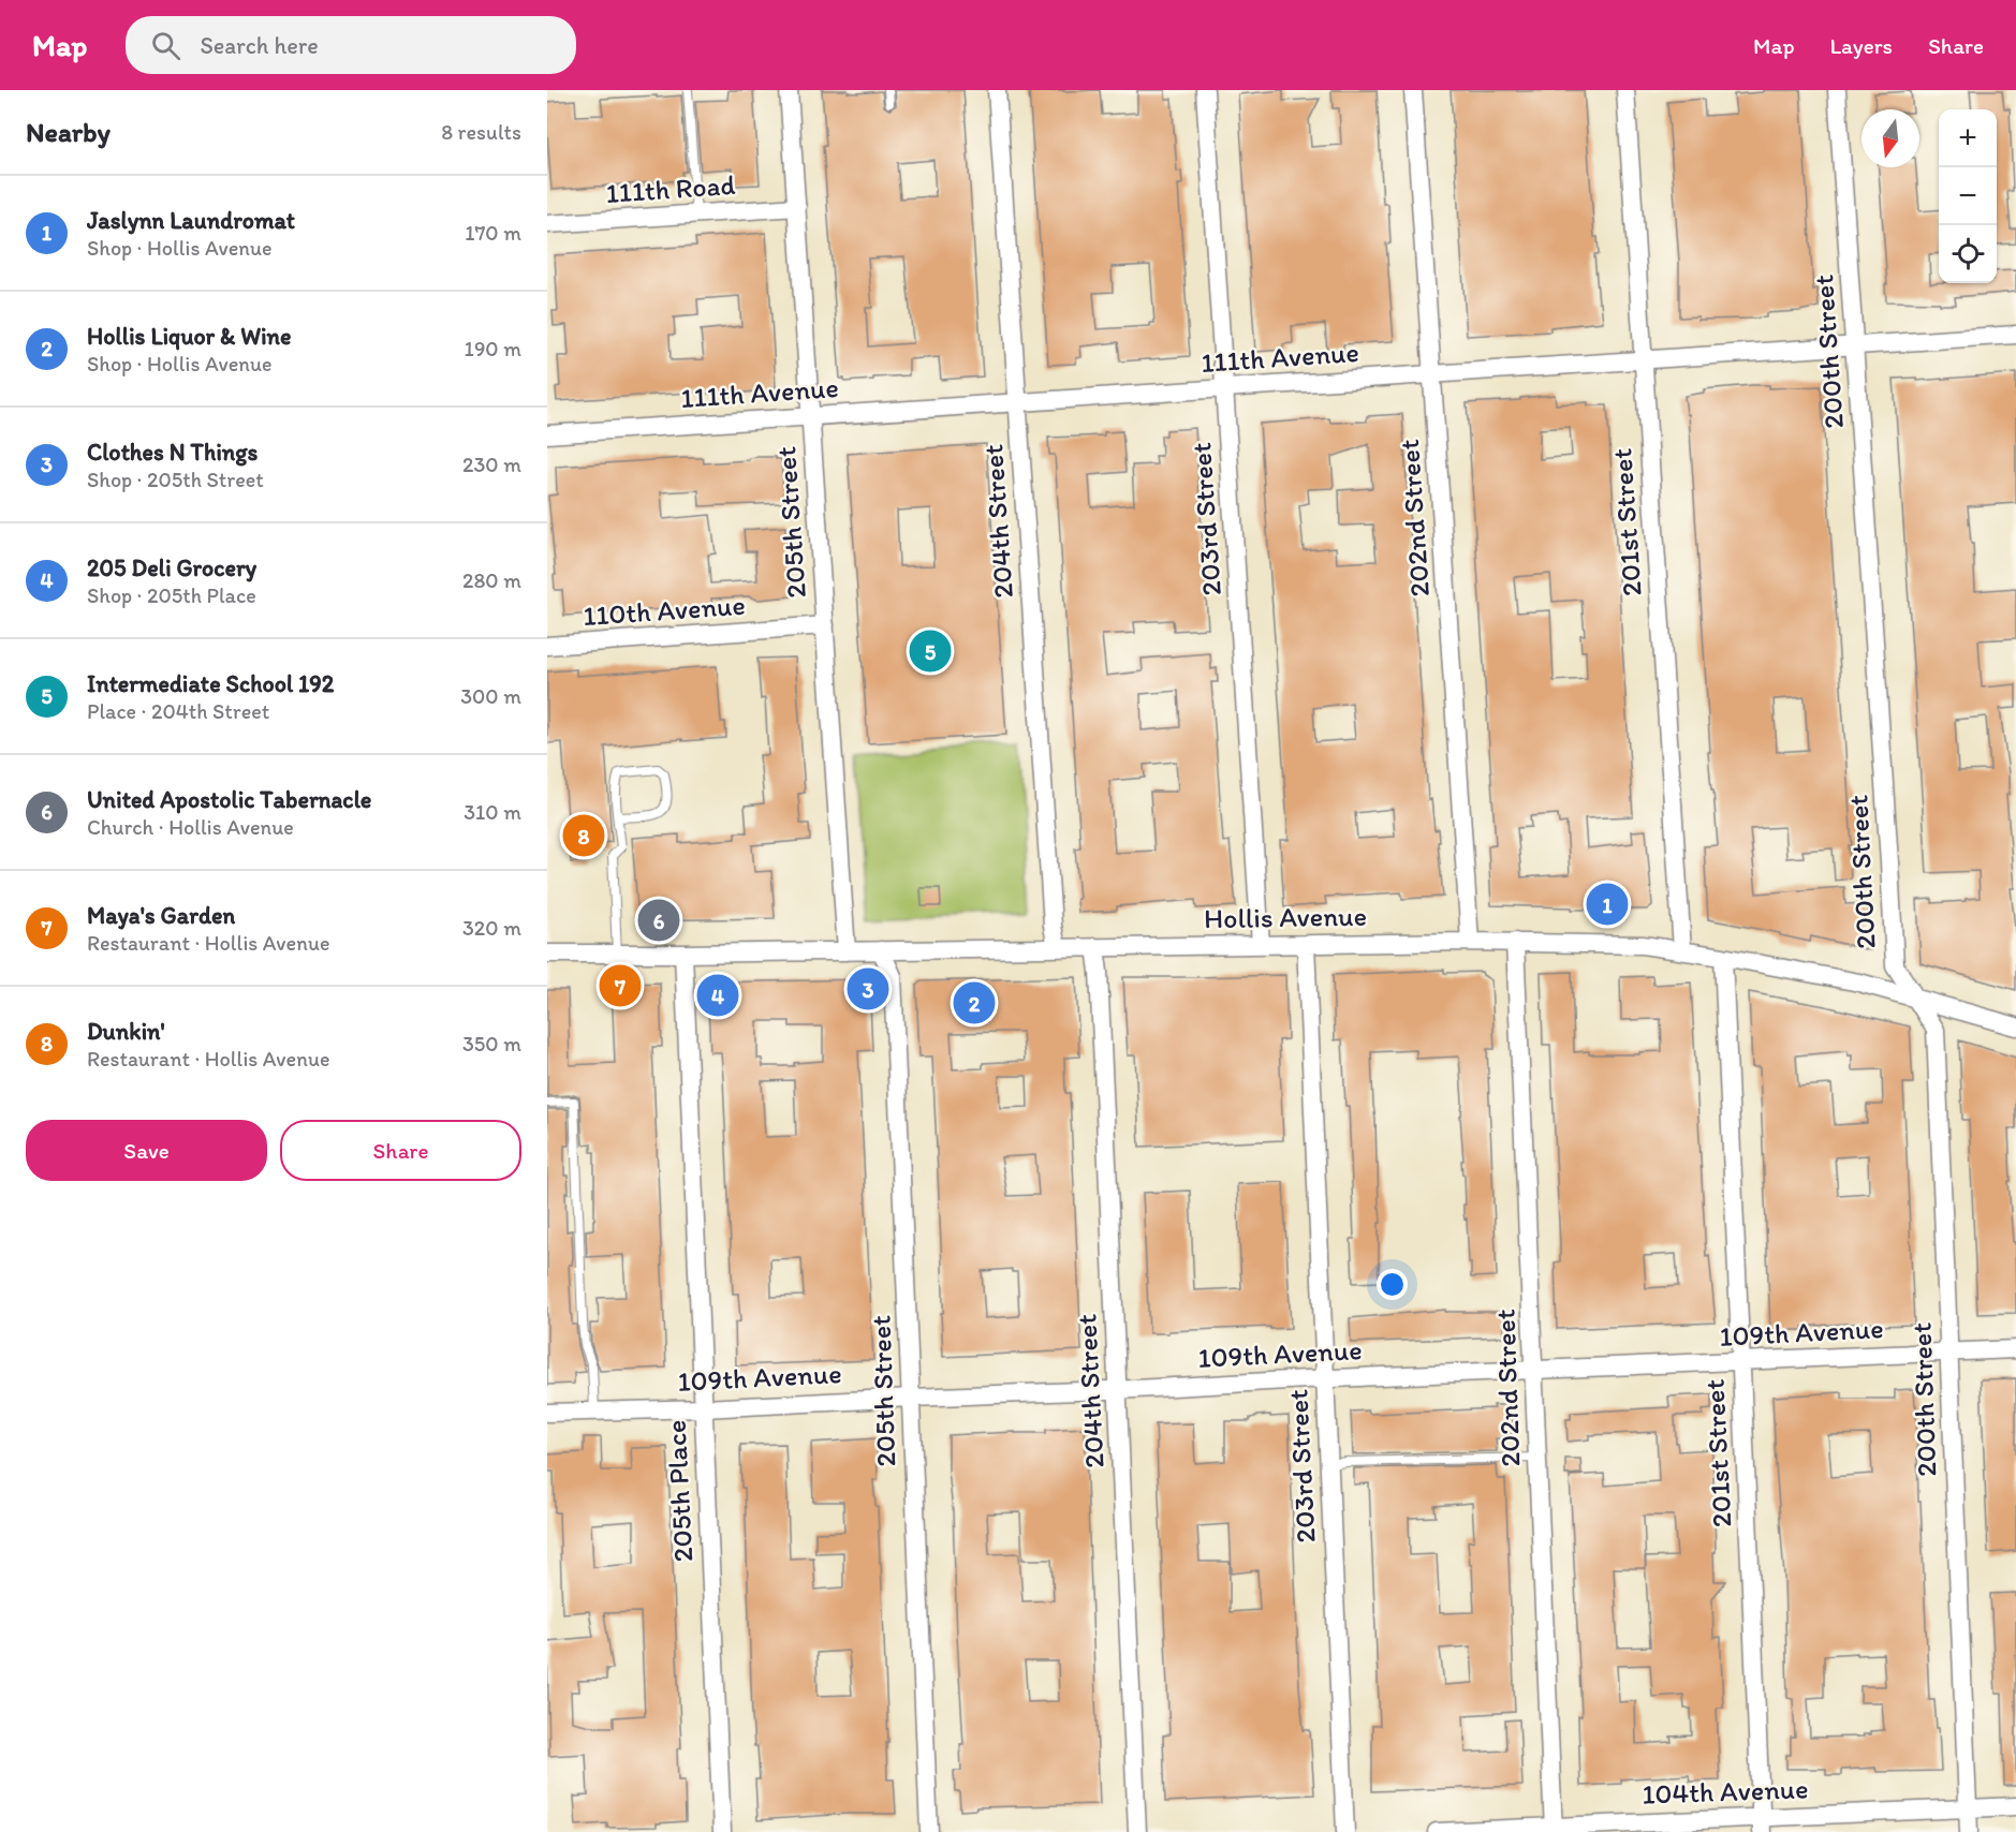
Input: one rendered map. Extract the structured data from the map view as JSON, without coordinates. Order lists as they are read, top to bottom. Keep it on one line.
{"streets":{"street":["111th Road","200th Street","111th Avenue","202nd Street","203rd Street","204th Street","205th Street","201st Street","110th Avenue","Hollis Avenue","109th Avenue","205th Place","104th Avenue"]},"crossings":[["111th Road","205th Street"],["200th Street","111th Avenue"],["200th Street","Hollis Avenue"],["200th Street","109th Avenue"],["200th Street","104th Avenue"],["111th Avenue","202nd Street"],["111th Avenue","203rd Street"],["111th Avenue","204th Street"],["111th Avenue","205th Street"],["111th Avenue","201st Street"],["202nd Street","Hollis Avenue"],["202nd Street","109th Avenue"],["202nd Street","104th Avenue"],["203rd Street","Hollis Avenue"],["203rd Street","109th Avenue"],["204th Street","Hollis Avenue"],["204th Street","109th Avenue"],["205th Street","110th Avenue"],["205th Street","Hollis Avenue"],["205th Street","109th Avenue"],["201st Street","Hollis Avenue"],["201st Street","109th Avenue"],["201st Street","104th Avenue"],["Hollis Avenue","205th Place"],["109th Avenue","205th Place"]],"north":"bottom","page":{"header":"Map","search":"Search here","nav":["Map","Layers","Share"],"heading":["Nearby","8 results"],"map_buttons":["+","−"],"list":[{"mark":"1","name":"Jaslynn Laundromat","note":"Shop · Hollis Avenue","value":"170 m"},{"mark":"2","name":"Hollis Liquor & Wine","note":"Shop · Hollis Avenue","value":"190 m"},{"mark":"3","name":"Clothes N Things","note":"Shop · 205th Street","value":"230 m"},{"mark":"4","name":"205 Deli Grocery","note":"Shop · 205th Place","value":"280 m"},{"mark":"5","name":"Intermediate School 192","note":"Place · 204th Street","value":"300 m"},{"mark":"6","name":"United Apostolic Tabernacle","note":"Church · Hollis Avenue","value":"310 m"},{"mark":"7","name":"Maya's Garden","note":"Restaurant · Hollis Avenue","value":"320 m"},{"mark":"8","name":"Dunkin'","note":"Restaurant · Hollis Avenue","value":"350 m"}],"pins":["5","8","1","6","7","3","4","2"],"buttons":["Save","Share"]}}
